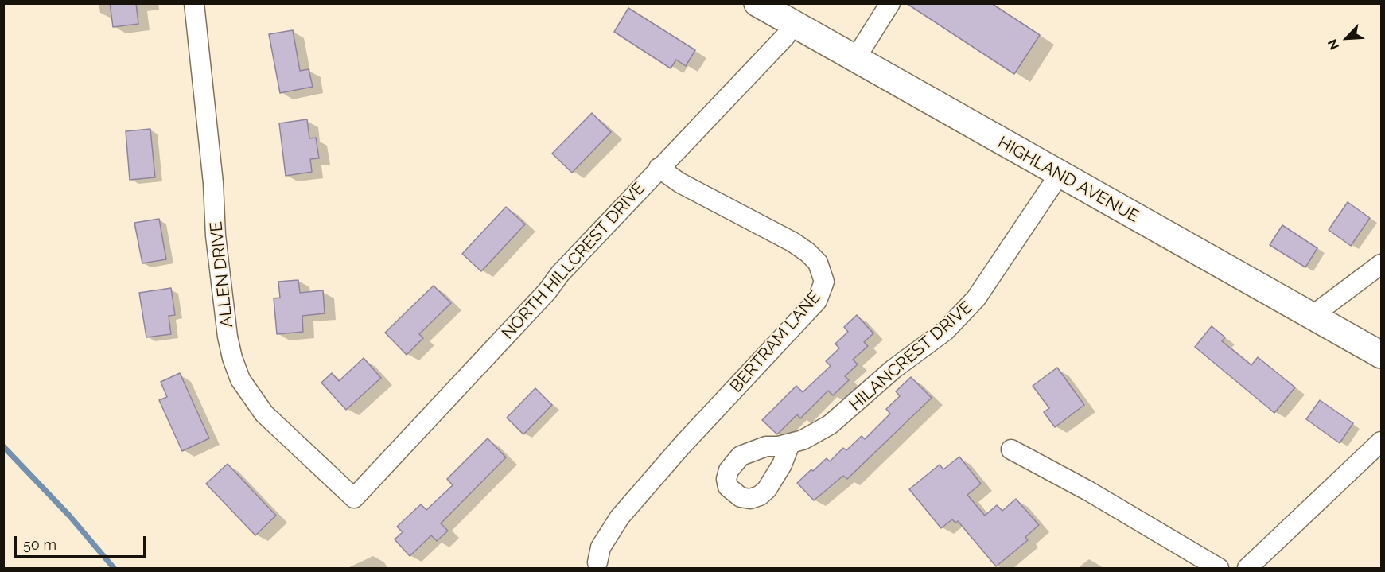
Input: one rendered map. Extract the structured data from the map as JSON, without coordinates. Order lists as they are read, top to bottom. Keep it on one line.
{"streets":{"main road":["HIGHLAND AVENUE"],"street":["NORTH HILLCREST DRIVE","ALLEN DRIVE","BERTRAM LANE","HILANCREST DRIVE"]},"crossings":[["HIGHLAND AVENUE","NORTH HILLCREST DRIVE"],["HIGHLAND AVENUE","HILANCREST DRIVE"],["NORTH HILLCREST DRIVE","ALLEN DRIVE"],["NORTH HILLCREST DRIVE","BERTRAM LANE"]],"scale_bar":"50 m","north":"bottom left"}
